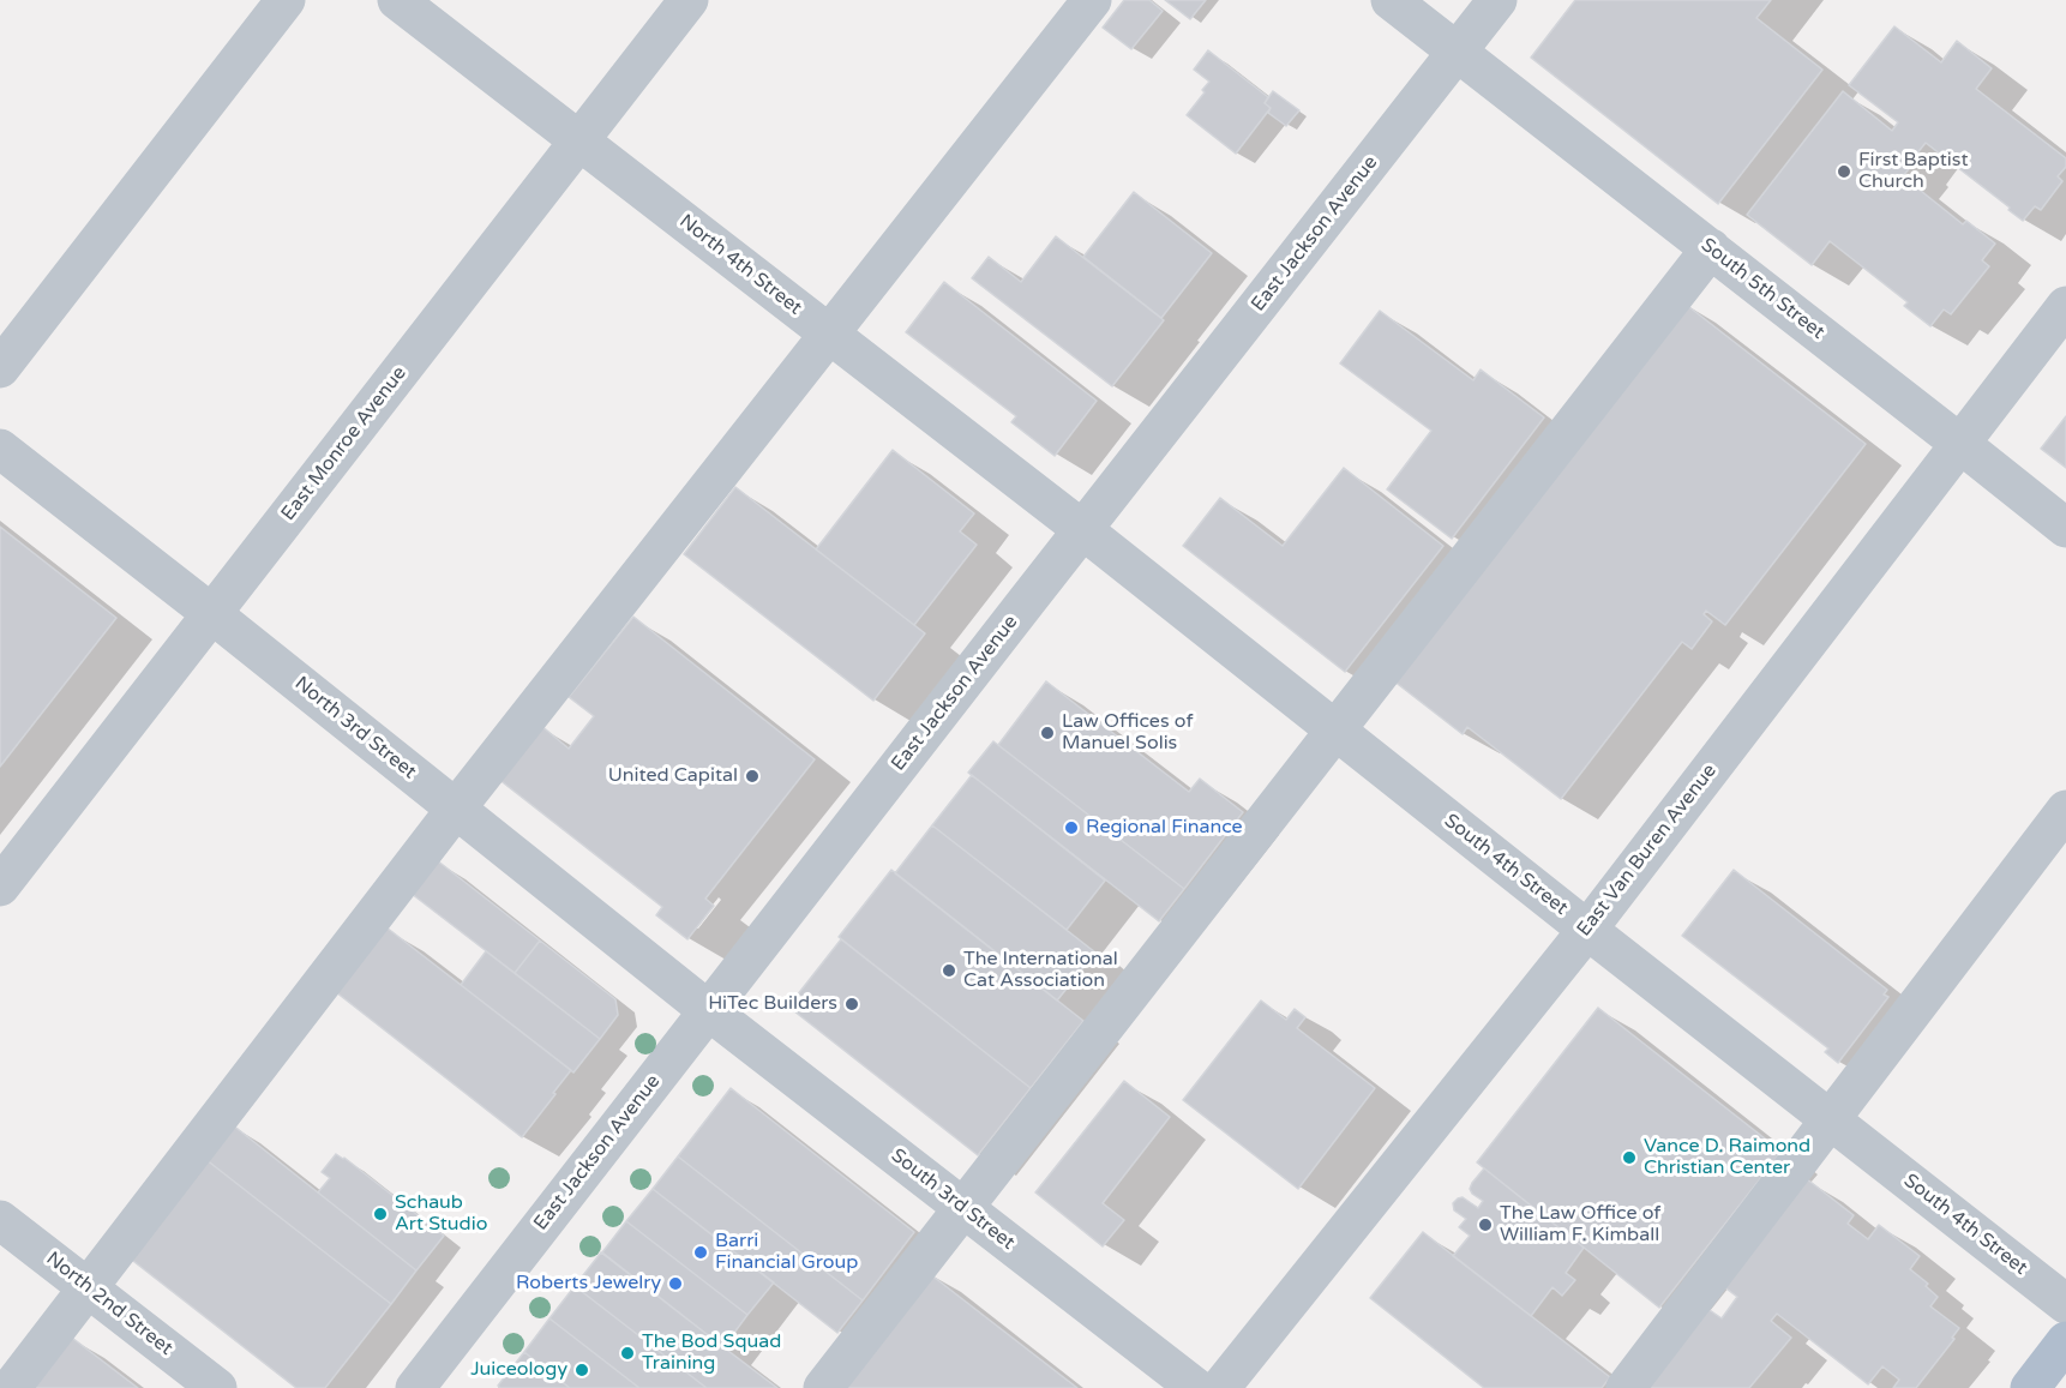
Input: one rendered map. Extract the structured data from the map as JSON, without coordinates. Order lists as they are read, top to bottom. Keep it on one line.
{"streets":{"street":["East Jackson Avenue","North 4th Street","South 5th Street","East Monroe Avenue","North 3rd Street","East Van Buren Avenue","South 4th Street","South 3rd Street","North 2nd Street"]},"crossings":[["East Jackson Avenue","North 4th Street"],["East Jackson Avenue","South 5th Street"],["East Jackson Avenue","North 3rd Street"],["East Jackson Avenue","South 4th Street"],["East Jackson Avenue","South 3rd Street"],["North 4th Street","East Monroe Avenue"],["North 4th Street","South 4th Street"],["South 5th Street","East Van Buren Avenue"],["East Monroe Avenue","North 3rd Street"],["North 3rd Street","South 3rd Street"],["East Van Buren Avenue","South 4th Street"]],"places":["First Baptist Church","Law Offices of Manuel Solis","United Capital","Regional Finance","The International Cat Association","HiTec Builders","Vance D. Raimond Christian Center","Schaub Art Studio","The Law Office of William F. Kimball","Barri Financial Group","Roberts Jewelry","The Bod Squad Training","Juiceology"]}
